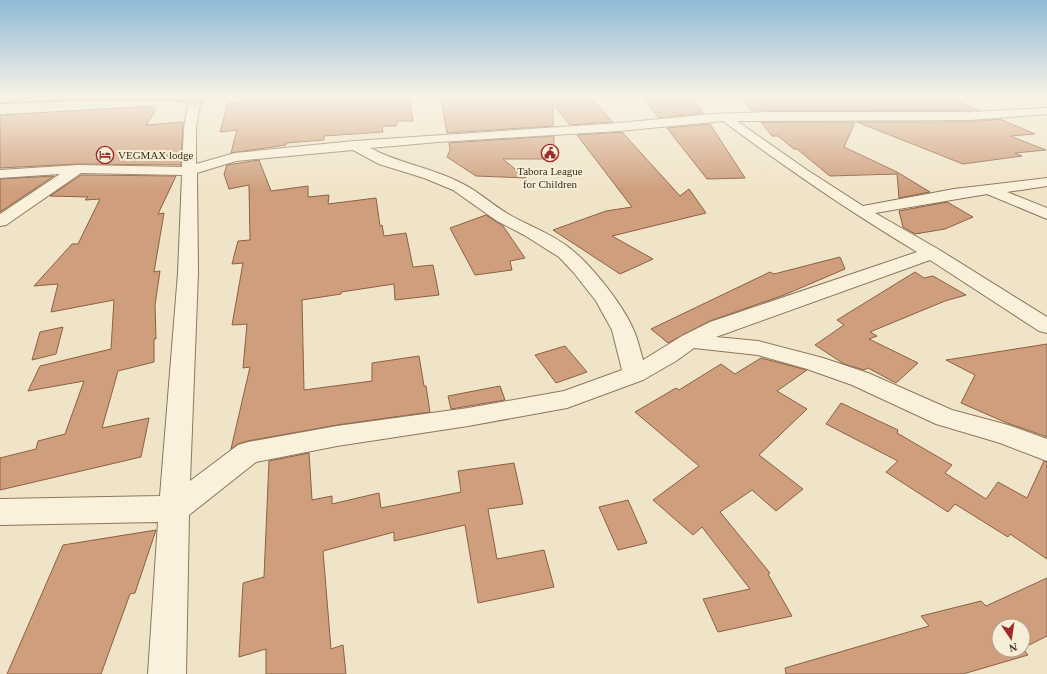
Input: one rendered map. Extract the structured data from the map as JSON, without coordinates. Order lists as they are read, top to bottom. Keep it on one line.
{"places":{"public building":["Tabora League for Children"],"hotel":["VEGMAX lodge"]},"north":"bottom"}
